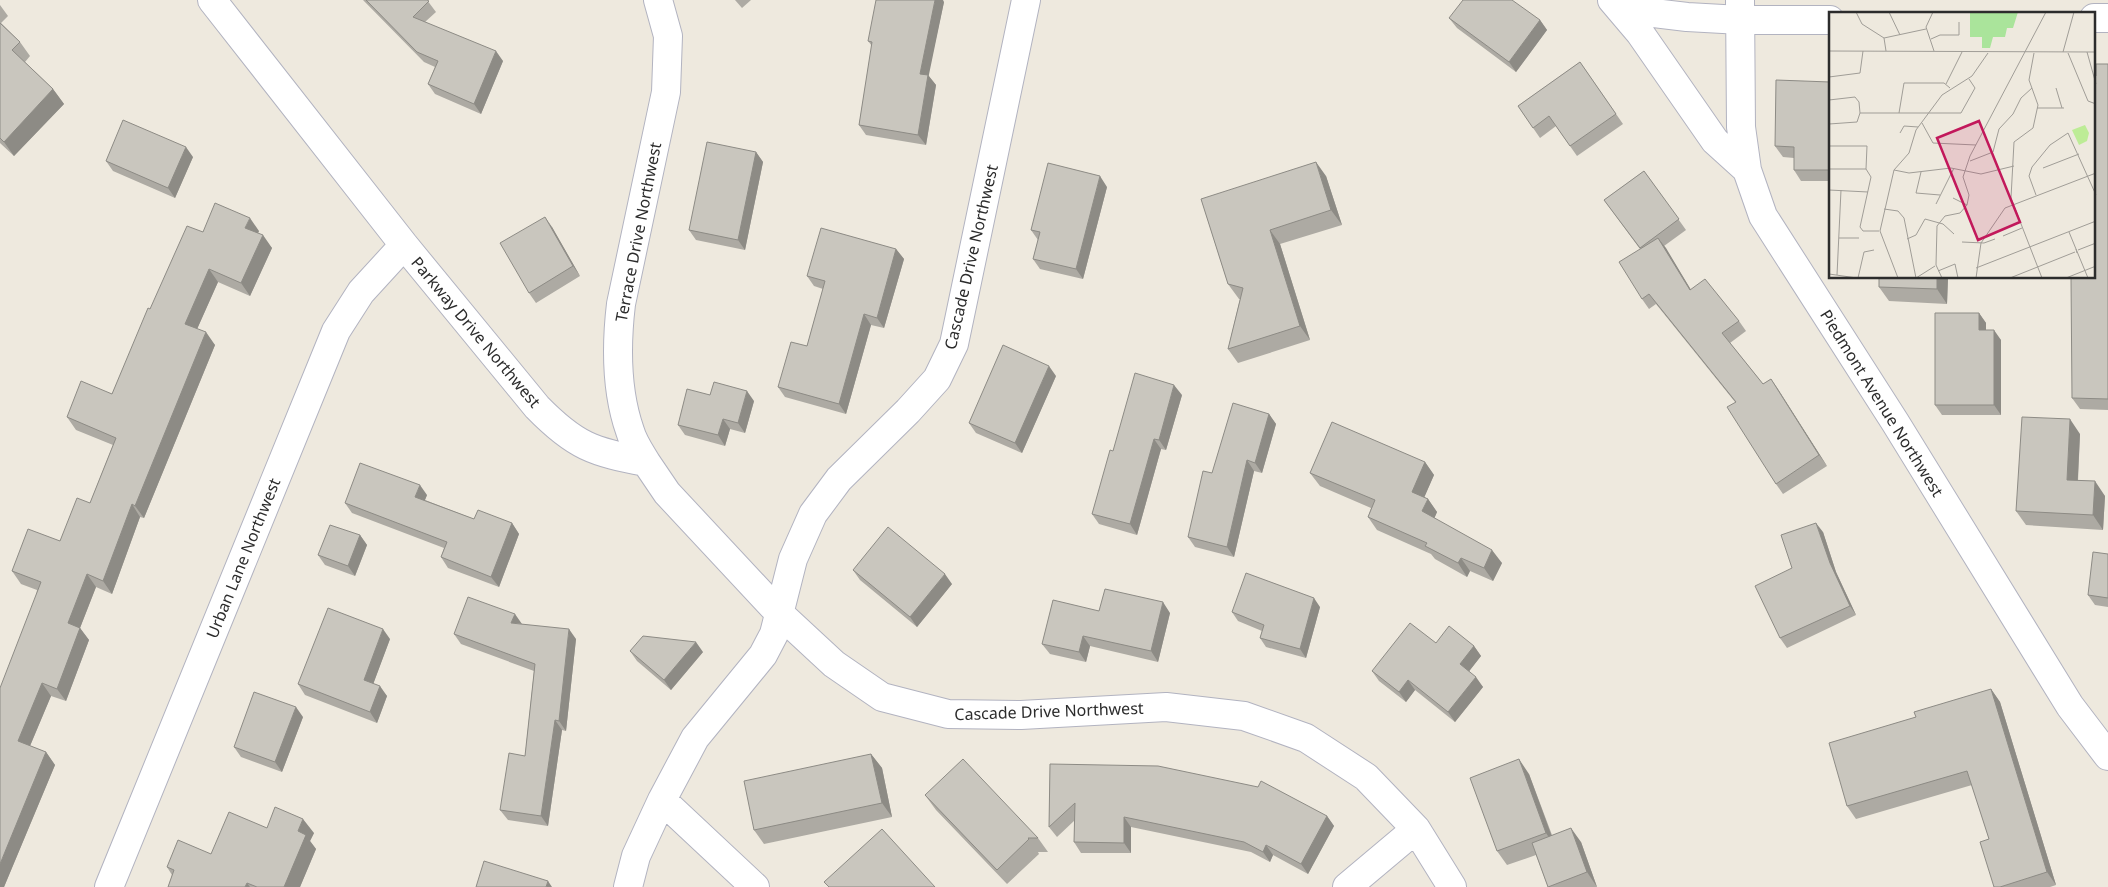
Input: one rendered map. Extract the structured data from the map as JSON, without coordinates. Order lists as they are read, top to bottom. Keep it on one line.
{"streets":{"street":["Terrace Drive Northwest","Cascade Drive Northwest","Parkway Drive Northwest","Piedmont Avenue Northwest","Urban Lane Northwest"]},"crossings":[["Terrace Drive Northwest","Parkway Drive Northwest"],["Parkway Drive Northwest","Urban Lane Northwest"]]}
